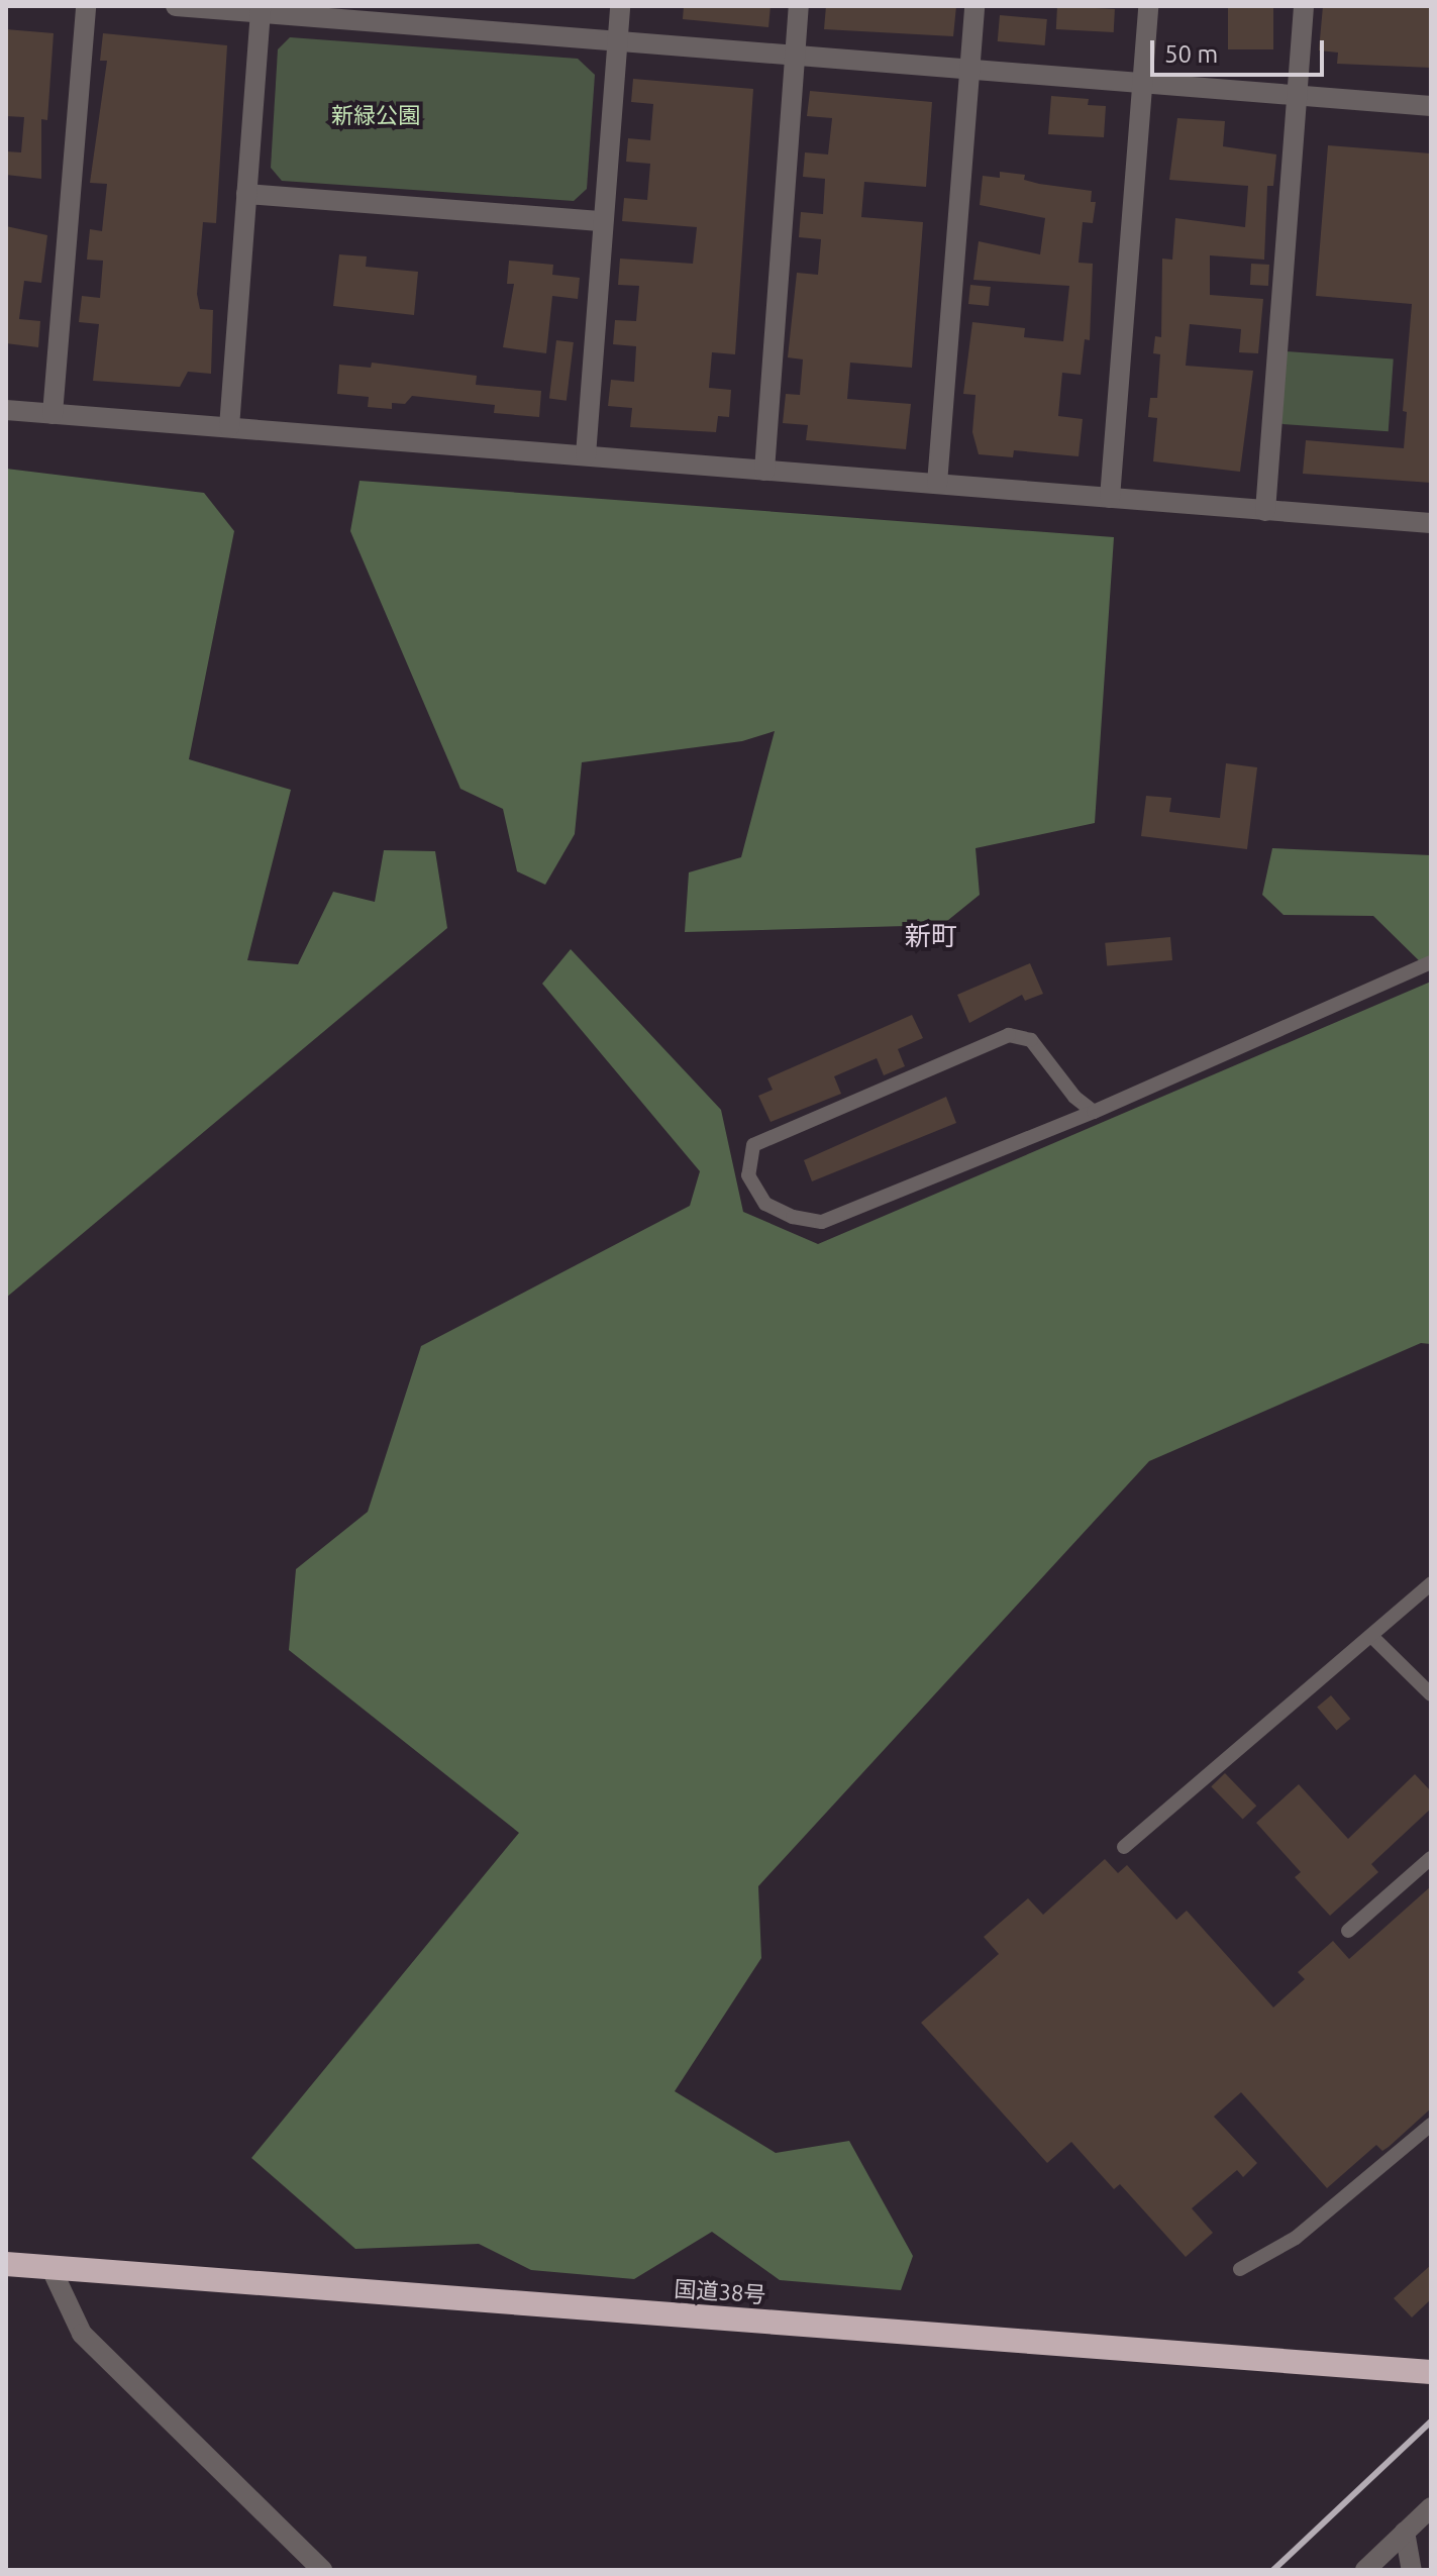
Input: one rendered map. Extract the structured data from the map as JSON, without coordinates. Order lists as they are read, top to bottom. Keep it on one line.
{"streets":{"highway":["国道38号"]},"districts":["新町"],"parks":["新緑公園"],"scale_bar":"50 m"}
